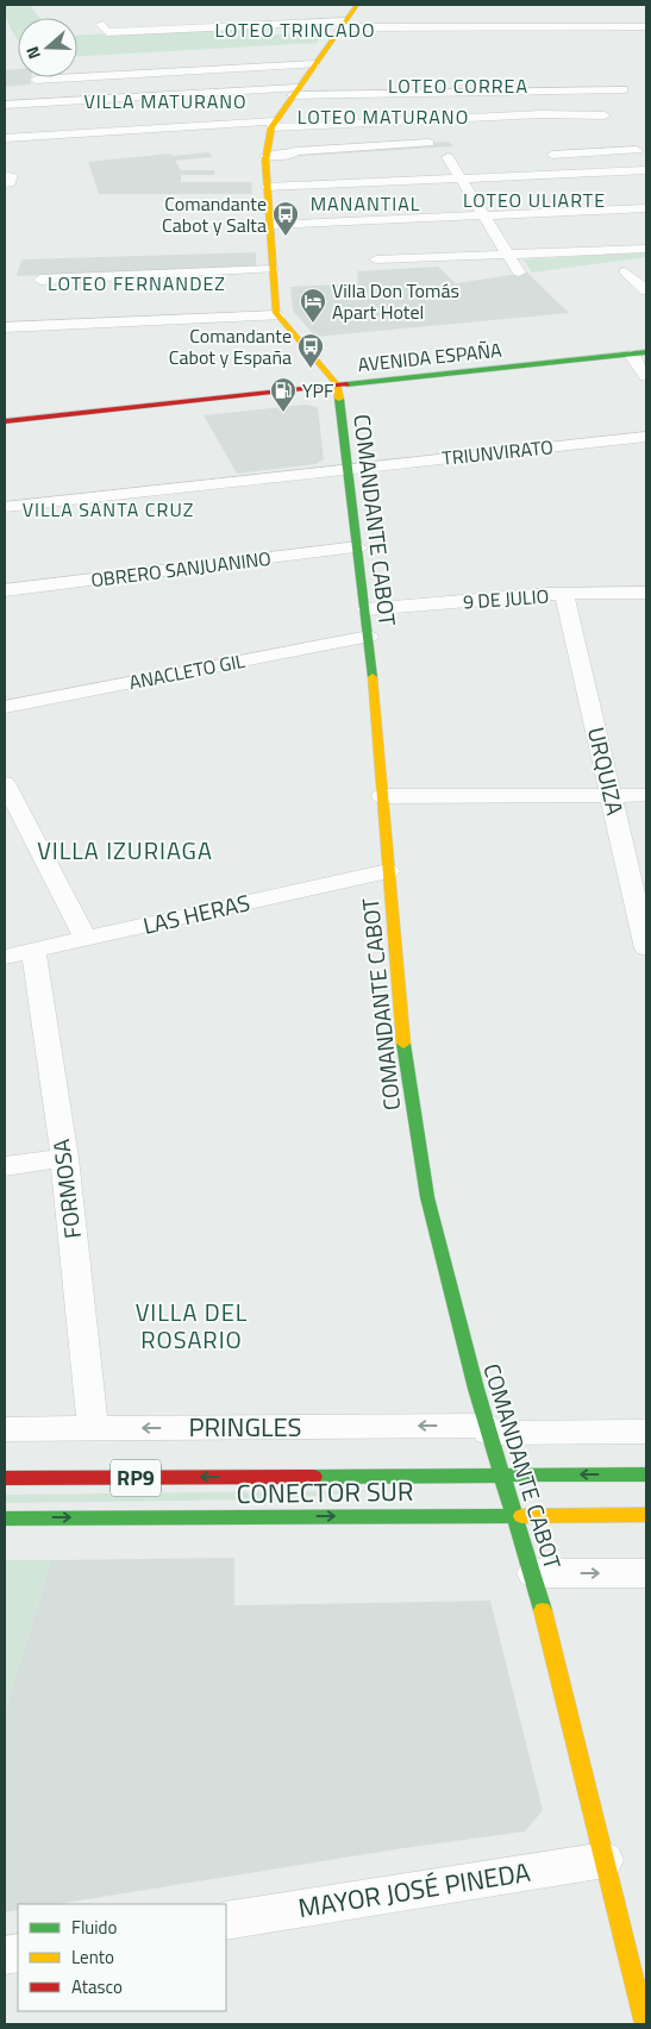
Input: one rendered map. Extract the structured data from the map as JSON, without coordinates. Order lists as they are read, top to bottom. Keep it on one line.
{"streets":{"main road":["AVENIDA ESPAÑA","COMANDANTE CABOT","RP9","CONECTOR SUR"],"street":["TRIUNVIRATO","OBRERO SANJUANINO","9 DE JULIO","ANACLETO GIL","URQUIZA","LAS HERAS","FORMOSA","PRINGLES","MAYOR JOSÉ PINEDA"]},"crossings":[["AVENIDA ESPAÑA","COMANDANTE CABOT"],["TRIUNVIRATO","COMANDANTE CABOT"],["COMANDANTE CABOT","OBRERO SANJUANINO"],["COMANDANTE CABOT","9 DE JULIO"],["COMANDANTE CABOT","ANACLETO GIL"],["COMANDANTE CABOT","LAS HERAS"],["COMANDANTE CABOT","PRINGLES"],["COMANDANTE CABOT","CONECTOR SUR"],["COMANDANTE CABOT","MAYOR JOSÉ PINEDA"],["9 DE JULIO","URQUIZA"],["LAS HERAS","FORMOSA"],["FORMOSA","PRINGLES"]],"one_way":["PRINGLES"],"districts":["LOTEO TRINCADO","LOTEO CORREA","VILLA MATURANO","LOTEO MATURANO","LOTEO ULIARTE","MANANTIAL","LOTEO FERNANDEZ","VILLA SANTA CRUZ","VILLA IZURIAGA","VILLA DEL ROSARIO"],"places":{"bus stop":["Comandante Cabot y Salta","Comandante Cabot y España"],"hotel":["Villa Don Tomás Apart Hotel"],"fuel station":["YPF"]},"legend":["Fluido","Lento","Atasco"],"north":"left"}
